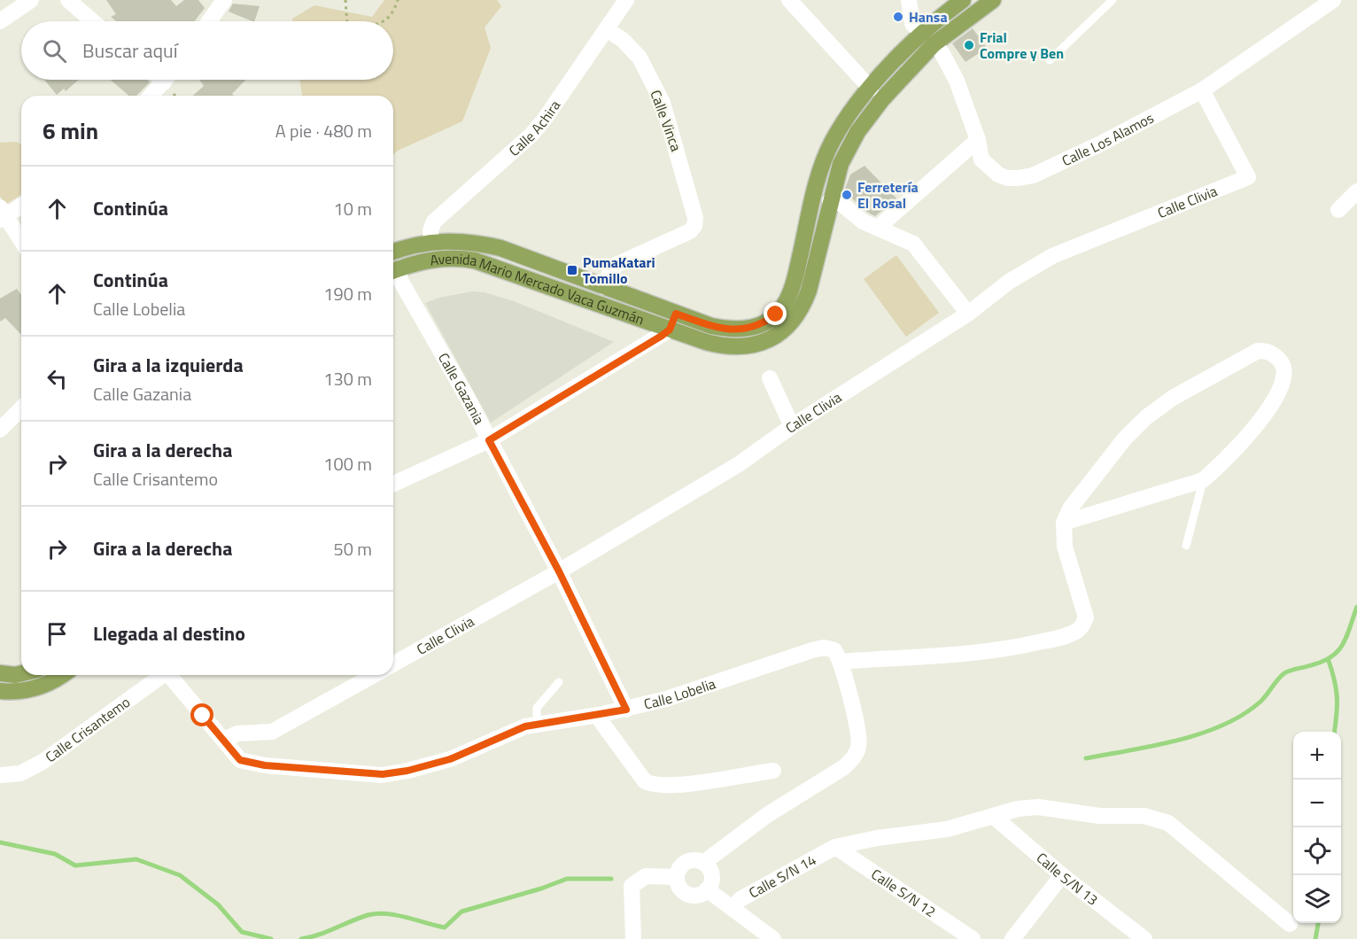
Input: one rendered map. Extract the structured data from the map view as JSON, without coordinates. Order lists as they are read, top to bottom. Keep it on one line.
{"streets":{"main road":["Avenida Mario Mercado Vaca Guzmán"],"street":["Calle Vinca","Calle Achira","Calle Los Alamos","Calle Clivia","Calle Gazania","Calle Lobelia","Calle Crisantemo","Calle S/N 14","Calle S/N 13","Calle S/N 12"]},"crossings":[["Calle Vinca","Calle Achira"],["Calle Vinca","Avenida Mario Mercado Vaca Guzmán"],["Calle Achira","Avenida Mario Mercado Vaca Guzmán"],["Calle Los Alamos","Calle Clivia"],["Calle Los Alamos","Avenida Mario Mercado Vaca Guzmán"],["Calle Clivia","Calle Gazania"],["Avenida Mario Mercado Vaca Guzmán","Calle Gazania"],["Calle Gazania","Calle Lobelia"],["Calle S/N 14","Calle S/N 13"],["Calle S/N 14","Calle S/N 12"]],"places":{"other":["Hansa","Frial Compre y Ben","Ferretería El Rosal"],"transit":["PumaKatari Tomillo"]},"page":{"search":"Buscar aquí","heading":["6 min","A pie · 480 m"],"list":[["Continúa","10 m"],["Continúa","Calle Lobelia","190 m"],["Gira a la izquierda","Calle Gazania","130 m"],["Gira a la derecha","Calle Crisantemo","100 m"],["Gira a la derecha","50 m"],"Llegada al destino"],"map_buttons":["+","−"]}}
